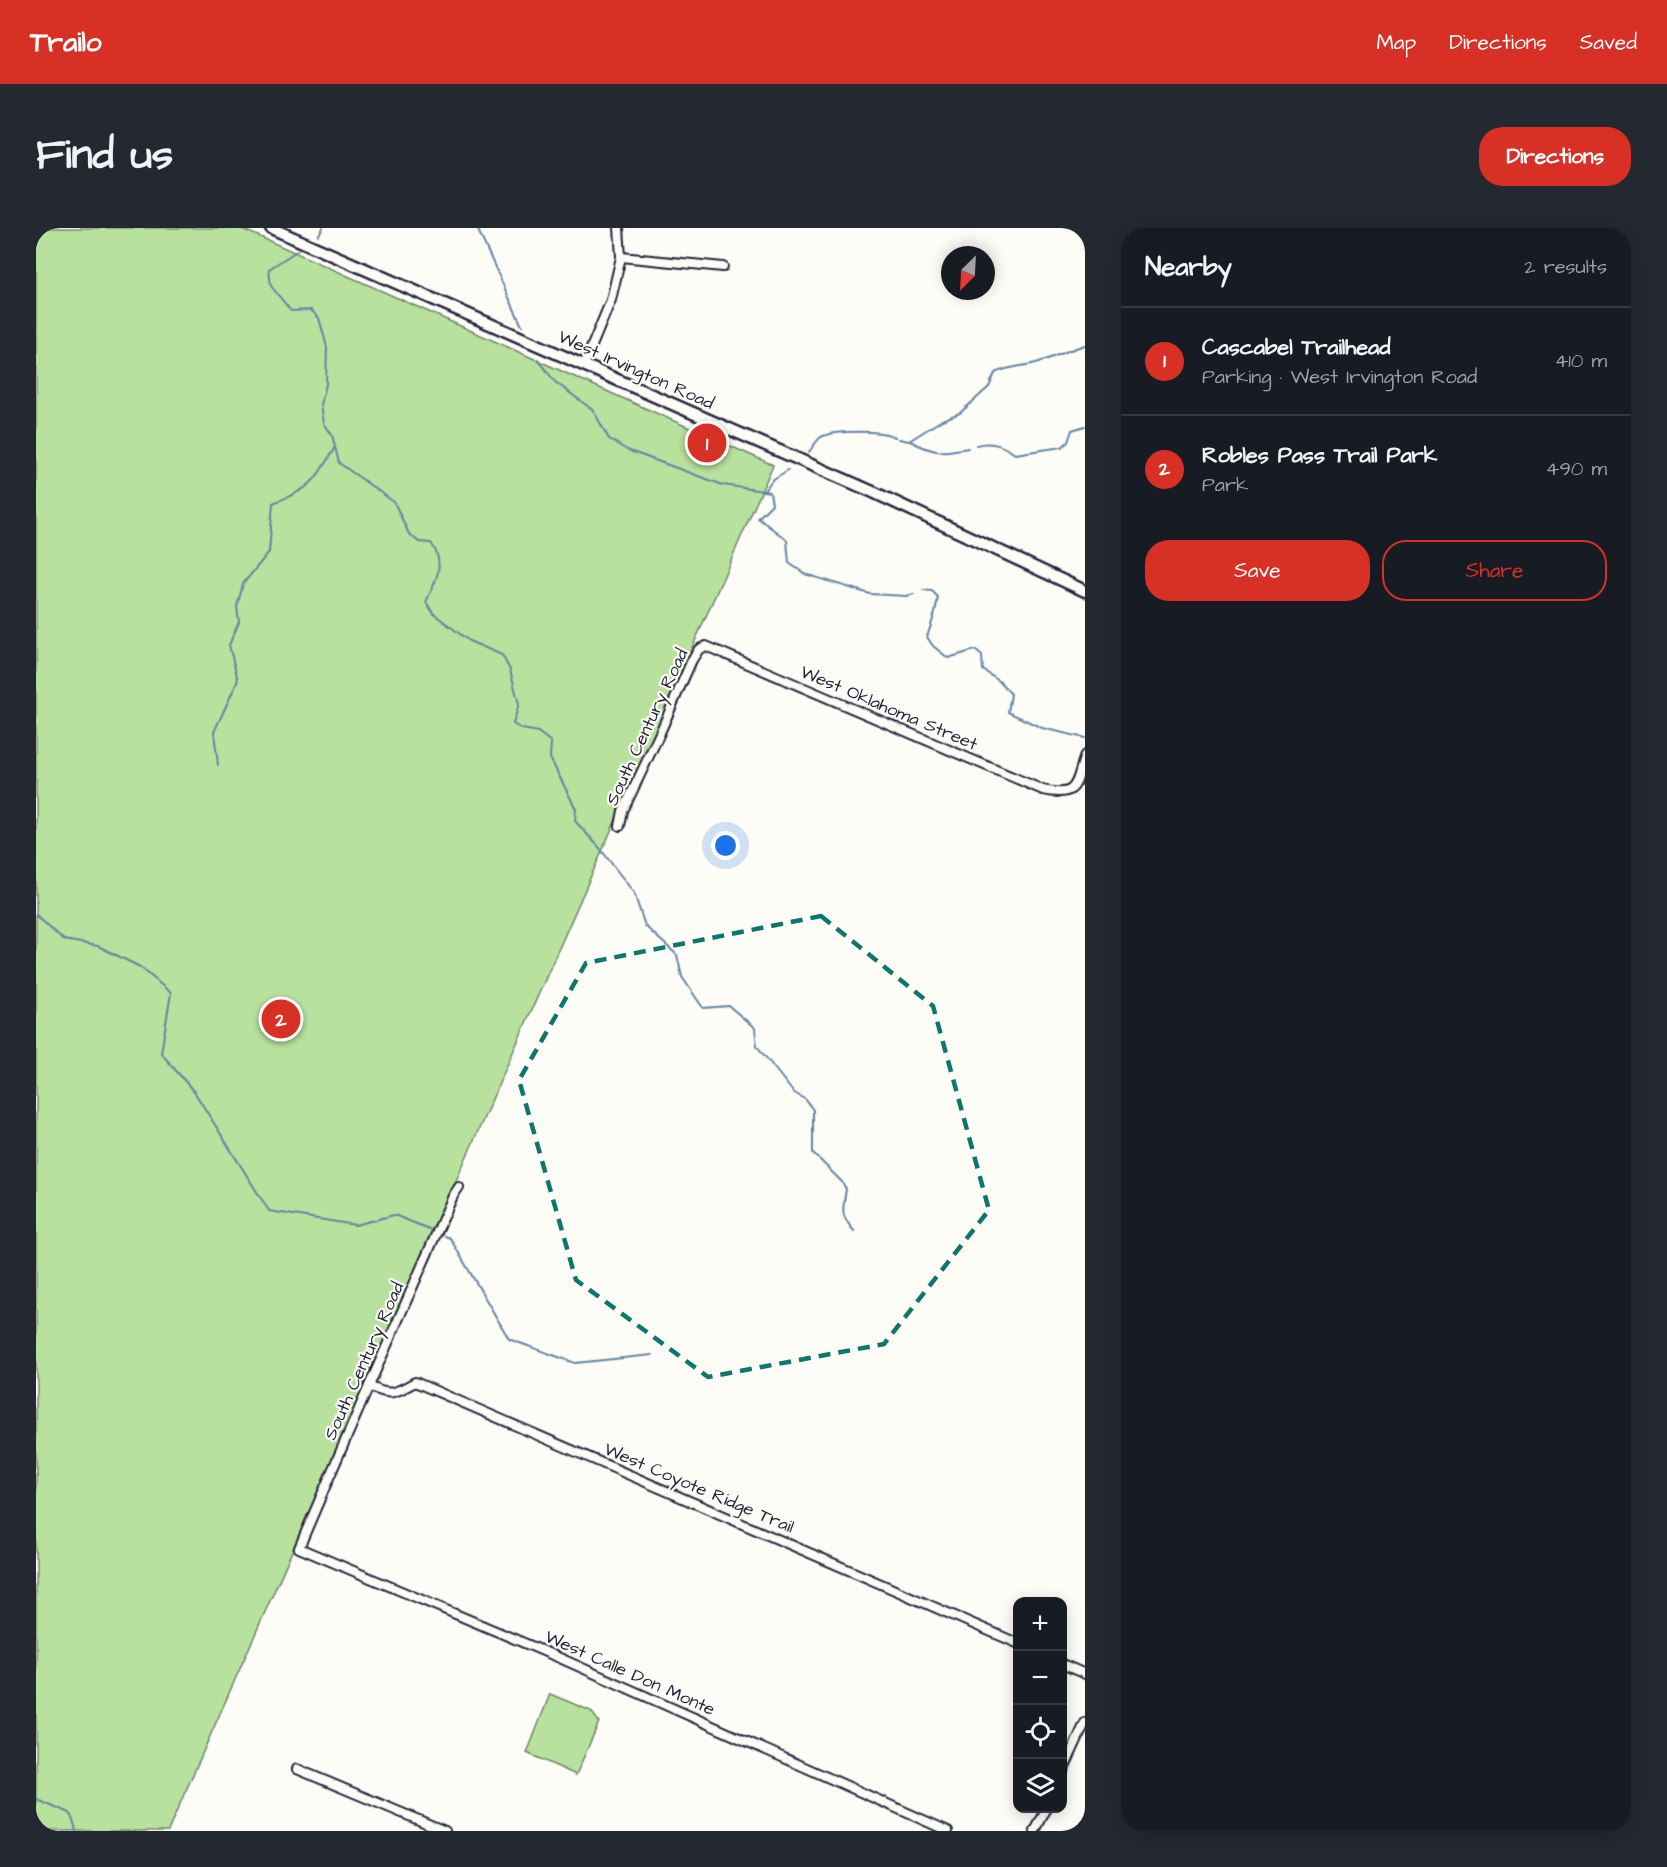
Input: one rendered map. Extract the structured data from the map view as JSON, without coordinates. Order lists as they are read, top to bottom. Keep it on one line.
{"streets":{"main road":["West Irvington Road"],"street":["West Oklahoma Street","South Century Road","West Coyote Ridge Trail","West Calle Don Monte"]},"crossings":[["West Oklahoma Street","South Century Road"],["South Century Road","West Coyote Ridge Trail"],["South Century Road","West Calle Don Monte"]],"north":"bottom left","page":{"header":"Trailo","nav":["Map","Directions","Saved"],"title":"Find us","buttons":["Directions",["Save","Share"]],"heading":["Nearby","2 results"],"list":[{"mark":"1","name":"Cascabel Trailhead","note":"Parking · West Irvington Road","value":"410 m"},{"mark":"2","name":"Robles Pass Trail Park","note":"Park","value":"490 m"}],"pins":["1","2"],"map_buttons":["+","−"]}}
